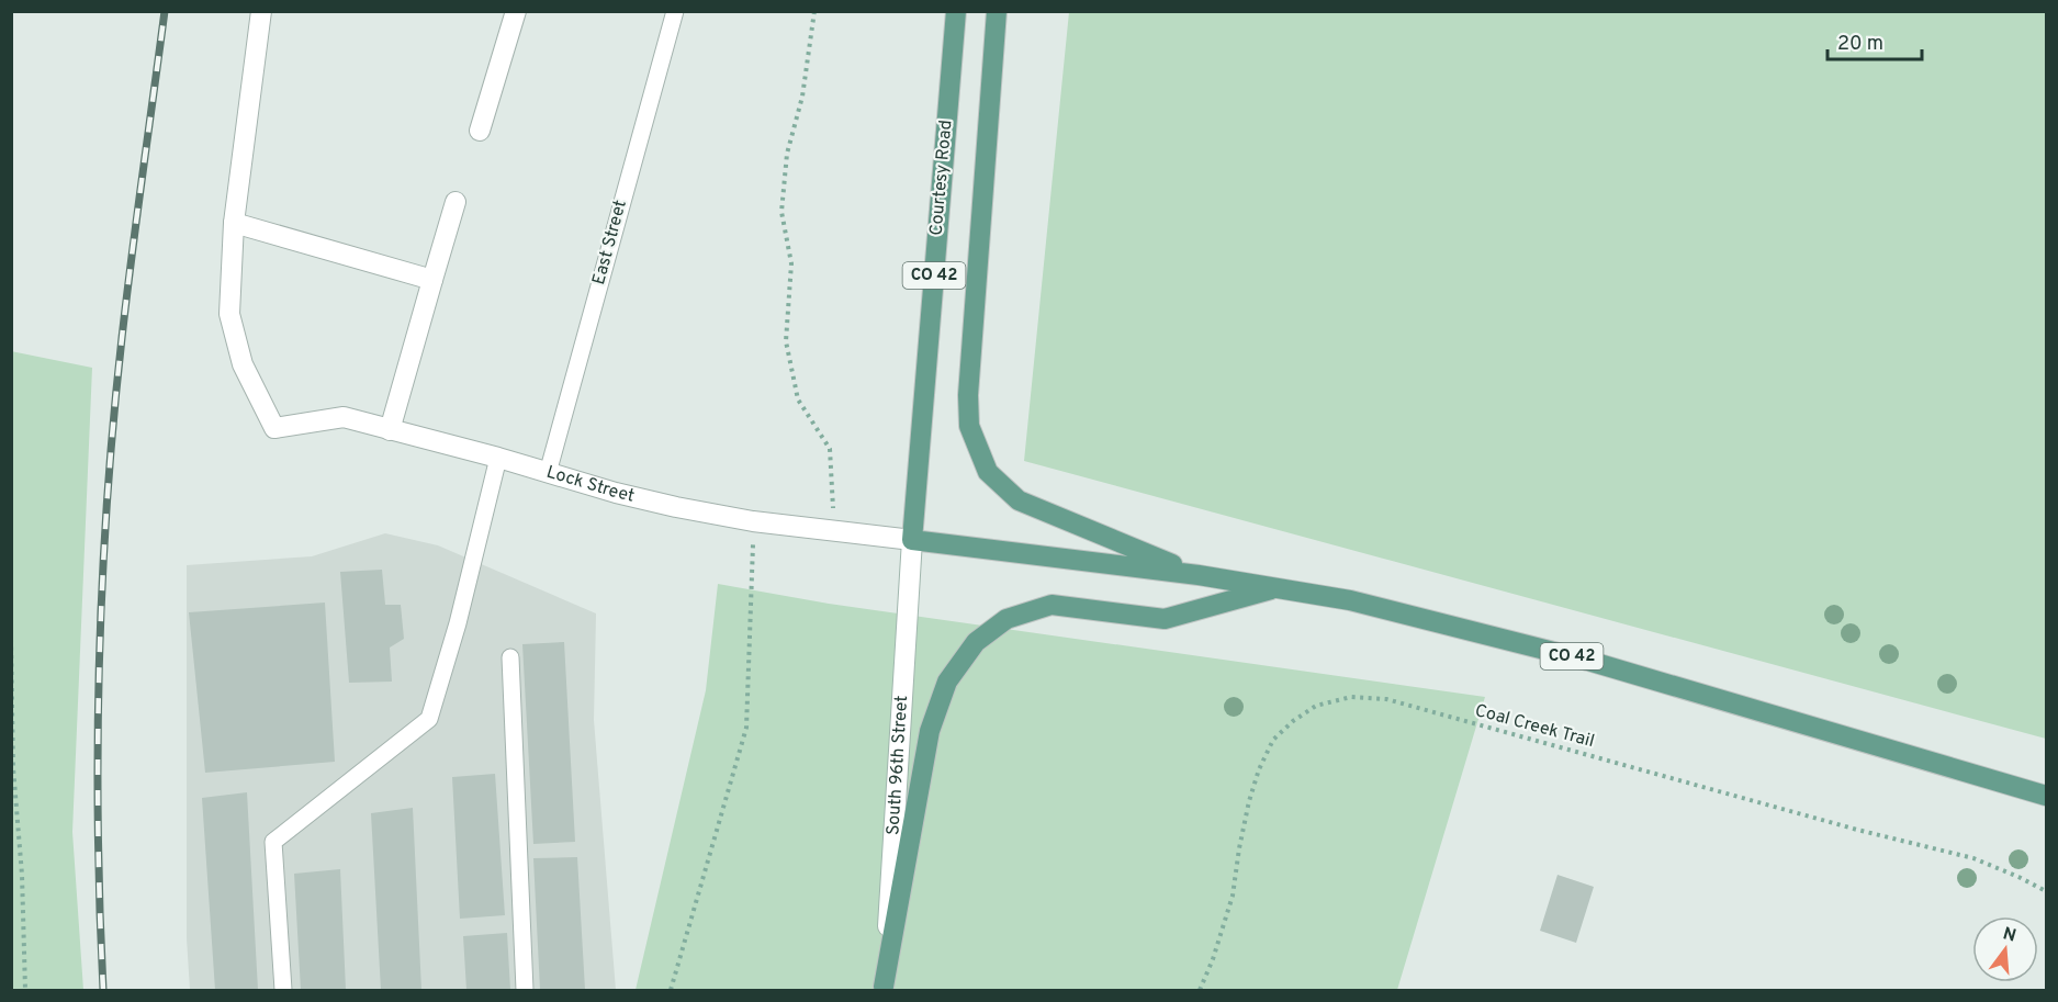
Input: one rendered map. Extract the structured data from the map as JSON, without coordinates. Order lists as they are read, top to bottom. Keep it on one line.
{"streets":{"main road":["Courtesy Road","CO 42"],"street":["Lock Street","South 96th Street"],"lane":["East Street"],"path":["Coal Creek Trail"]},"crossings":[["Courtesy Road","CO 42"],["Courtesy Road","Lock Street"],["Courtesy Road","South 96th Street"],["East Street","Lock Street"],["CO 42","Lock Street"],["CO 42","South 96th Street"],["Lock Street","South 96th Street"]],"scale_bar":"20 m","north":"top"}
